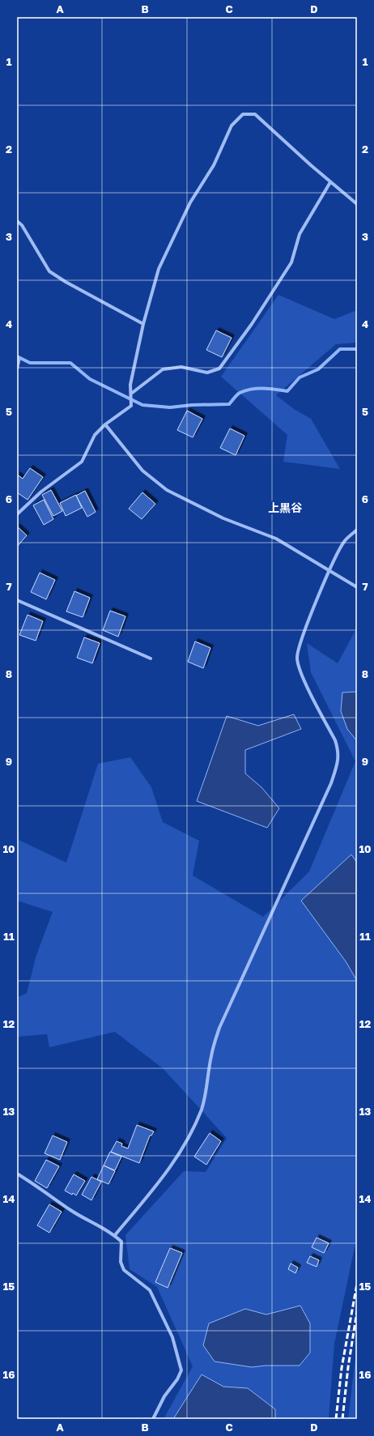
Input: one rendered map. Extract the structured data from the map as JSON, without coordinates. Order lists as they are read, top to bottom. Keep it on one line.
{"districts":["上黒谷"],"grid":{"columns":["A","B","C","D"],"rows":["1","2","3","4","5","6","7","8","9","10","11","12","13","14","15","16"]}}
